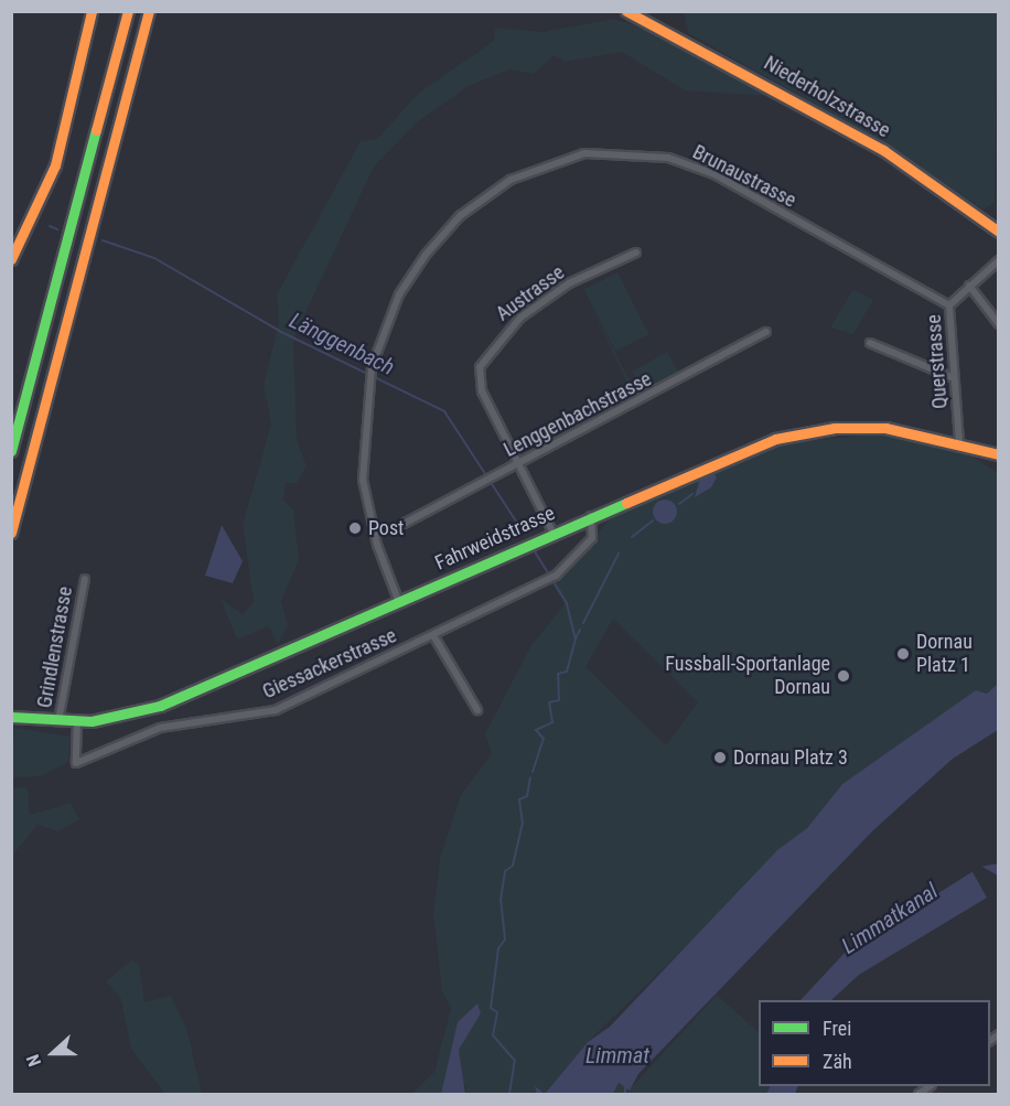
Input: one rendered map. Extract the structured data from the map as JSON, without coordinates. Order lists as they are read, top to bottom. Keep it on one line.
{"streets":{"main road":["Niederholzstrasse","Fahrweidstrasse"],"street":["Brunaustrasse","Austrasse","Querstrasse","Lenggenbachstrasse","Grindlenstrasse","Giessackerstrasse"]},"crossings":[["Brunaustrasse","Querstrasse"],["Brunaustrasse","Fahrweidstrasse"],["Austrasse","Lenggenbachstrasse"],["Austrasse","Fahrweidstrasse"],["Querstrasse","Fahrweidstrasse"],["Fahrweidstrasse","Grindlenstrasse"],["Fahrweidstrasse","Giessackerstrasse"]],"water":["Länggenbach","Limmatkanal","Limmat"],"places":["Post","Dornau Platz 1","Fussball-Sportanlage Dornau","Dornau Platz 3"],"legend":["Frei","Zäh"],"north":"left"}
